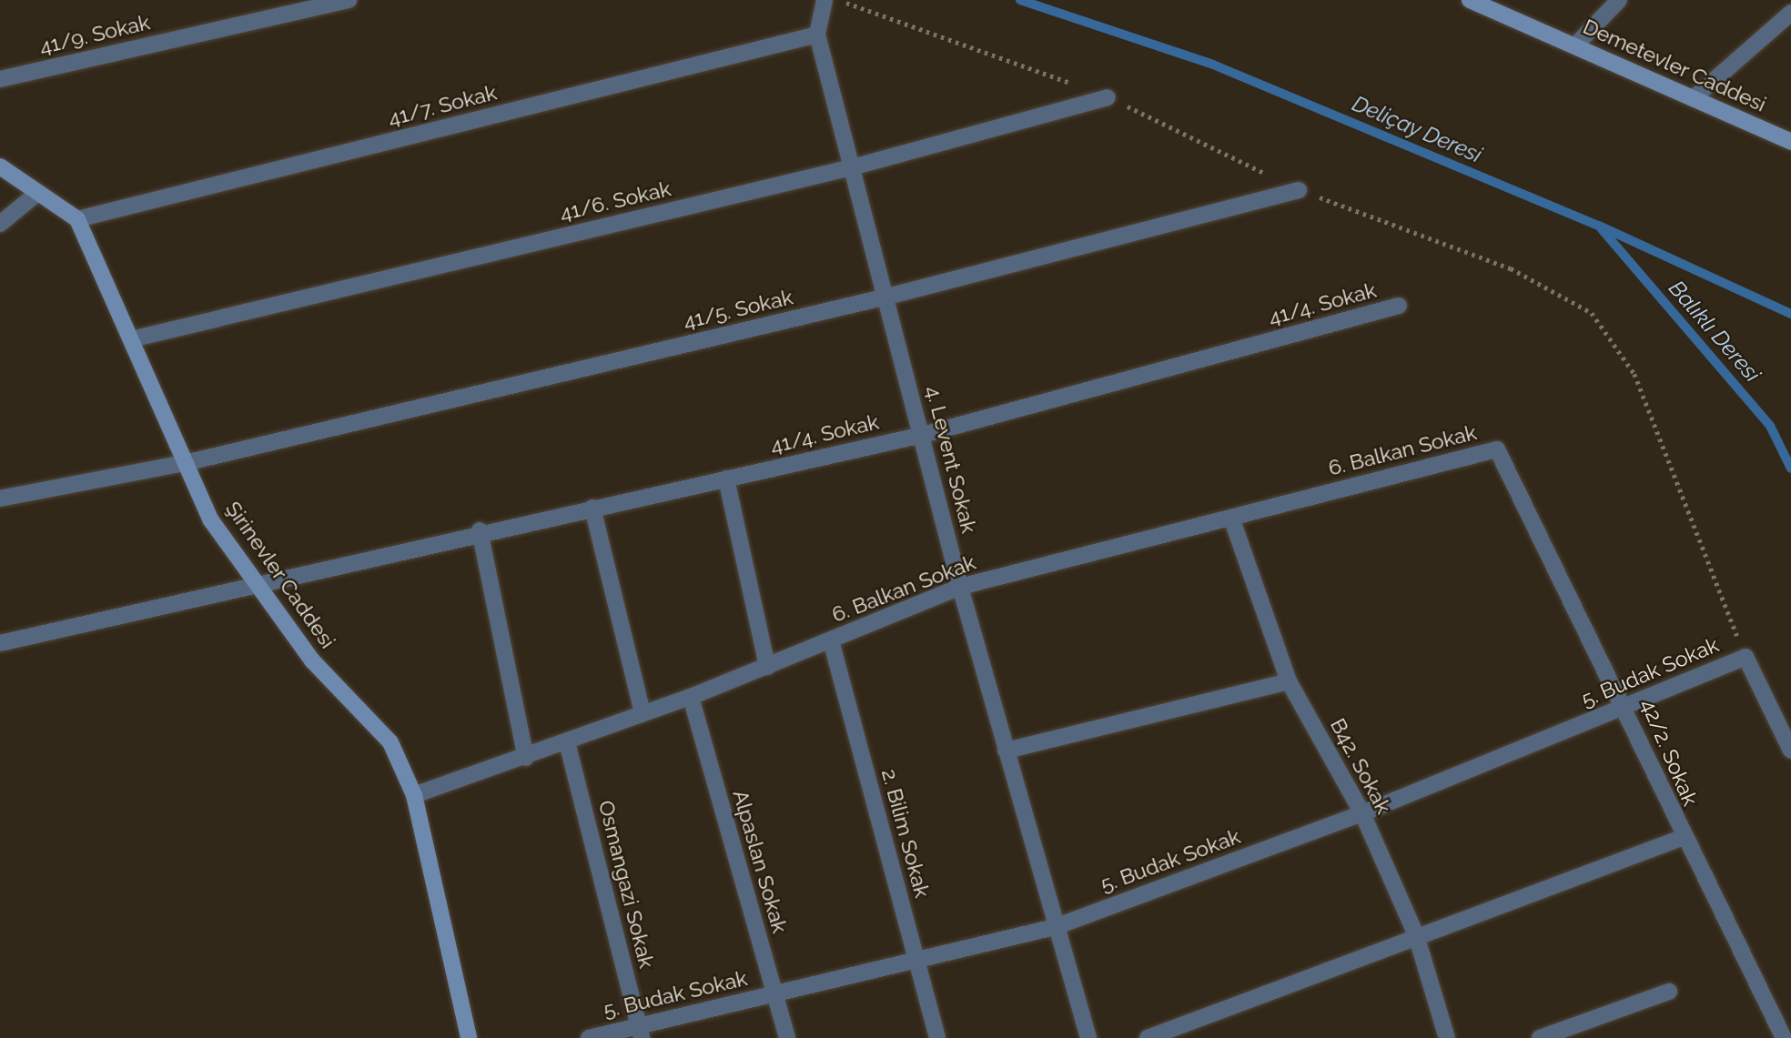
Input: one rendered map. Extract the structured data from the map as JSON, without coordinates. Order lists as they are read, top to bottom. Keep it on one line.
{"streets":{"main road":["Demetevler Caddesi","Şirinevler Caddesi"],"street":["41/9. Sokak","41/7. Sokak","41/6. Sokak","41/4. Sokak","41/5. Sokak","6. Balkan Sokak","4. Levent Sokak","5. Budak Sokak","42/2. Sokak","B42. Sokak","2. Bilim Sokak","Alpaslan Sokak","Osmangazi Sokak"]},"crossings":[["41/7. Sokak","4. Levent Sokak"],["41/7. Sokak","Şirinevler Caddesi"],["41/6. Sokak","4. Levent Sokak"],["41/6. Sokak","Şirinevler Caddesi"],["41/4. Sokak","4. Levent Sokak"],["41/4. Sokak","Şirinevler Caddesi"],["41/5. Sokak","4. Levent Sokak"],["41/5. Sokak","Şirinevler Caddesi"],["6. Balkan Sokak","4. Levent Sokak"],["6. Balkan Sokak","Şirinevler Caddesi"],["6. Balkan Sokak","42/2. Sokak"],["6. Balkan Sokak","B42. Sokak"],["6. Balkan Sokak","2. Bilim Sokak"],["6. Balkan Sokak","Alpaslan Sokak"],["6. Balkan Sokak","Osmangazi Sokak"],["4. Levent Sokak","5. Budak Sokak"],["5. Budak Sokak","42/2. Sokak"],["5. Budak Sokak","B42. Sokak"],["5. Budak Sokak","2. Bilim Sokak"],["5. Budak Sokak","Alpaslan Sokak"],["5. Budak Sokak","Osmangazi Sokak"]],"water":["Deliçay Deresi","Balıklı Deresi"]}
